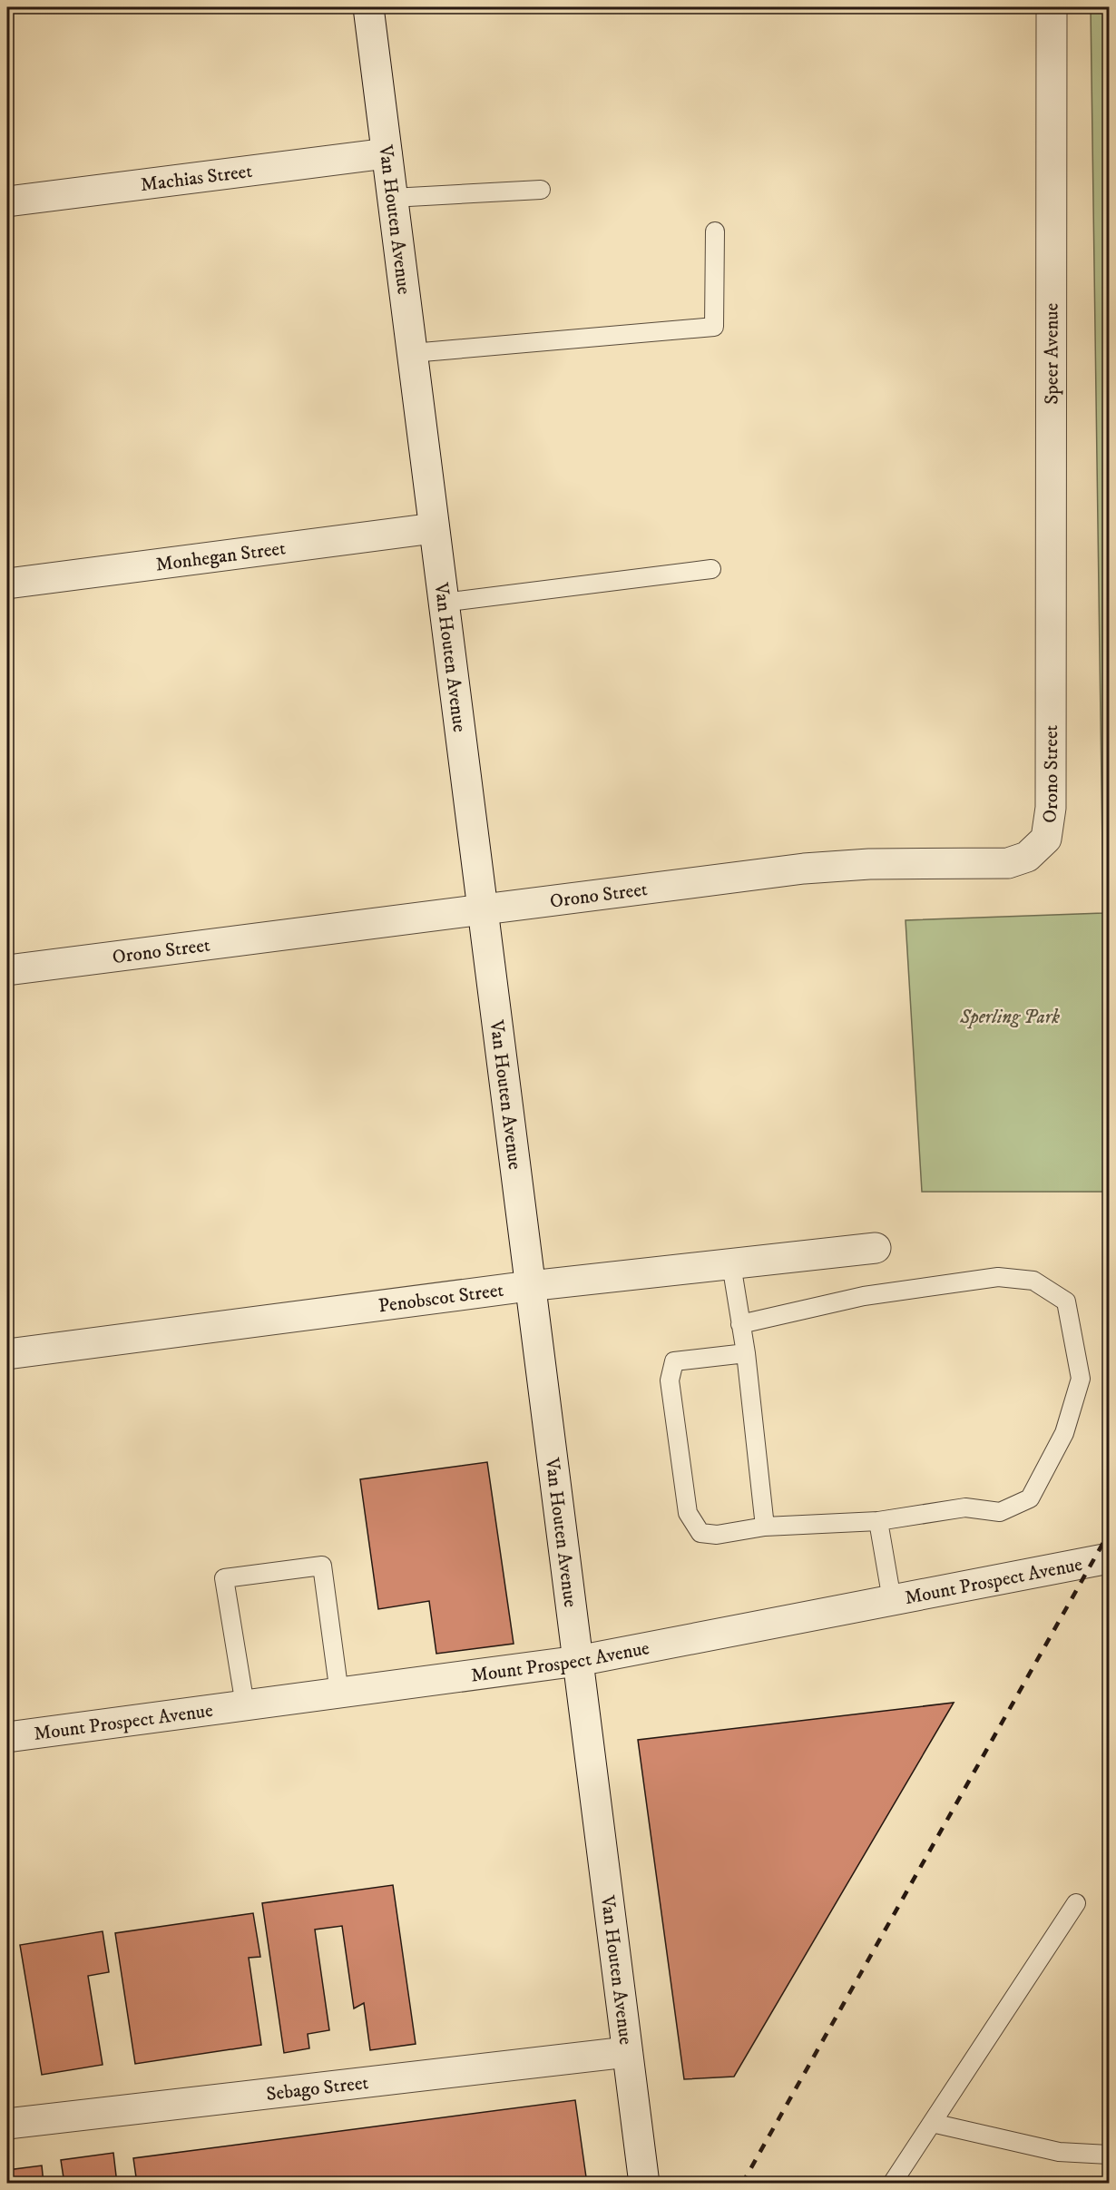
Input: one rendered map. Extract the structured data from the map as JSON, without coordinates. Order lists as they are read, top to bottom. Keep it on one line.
{"streets":{"street":["Machias Street","Van Houten Avenue","Speer Avenue","Monhegan Street","Orono Street","Penobscot Street","Mount Prospect Avenue","Sebago Street"]},"crossings":[["Machias Street","Van Houten Avenue"],["Van Houten Avenue","Monhegan Street"],["Van Houten Avenue","Orono Street"],["Van Houten Avenue","Penobscot Street"],["Van Houten Avenue","Mount Prospect Avenue"],["Van Houten Avenue","Sebago Street"],["Speer Avenue","Orono Street"]],"parks":["Sperling Park"]}
